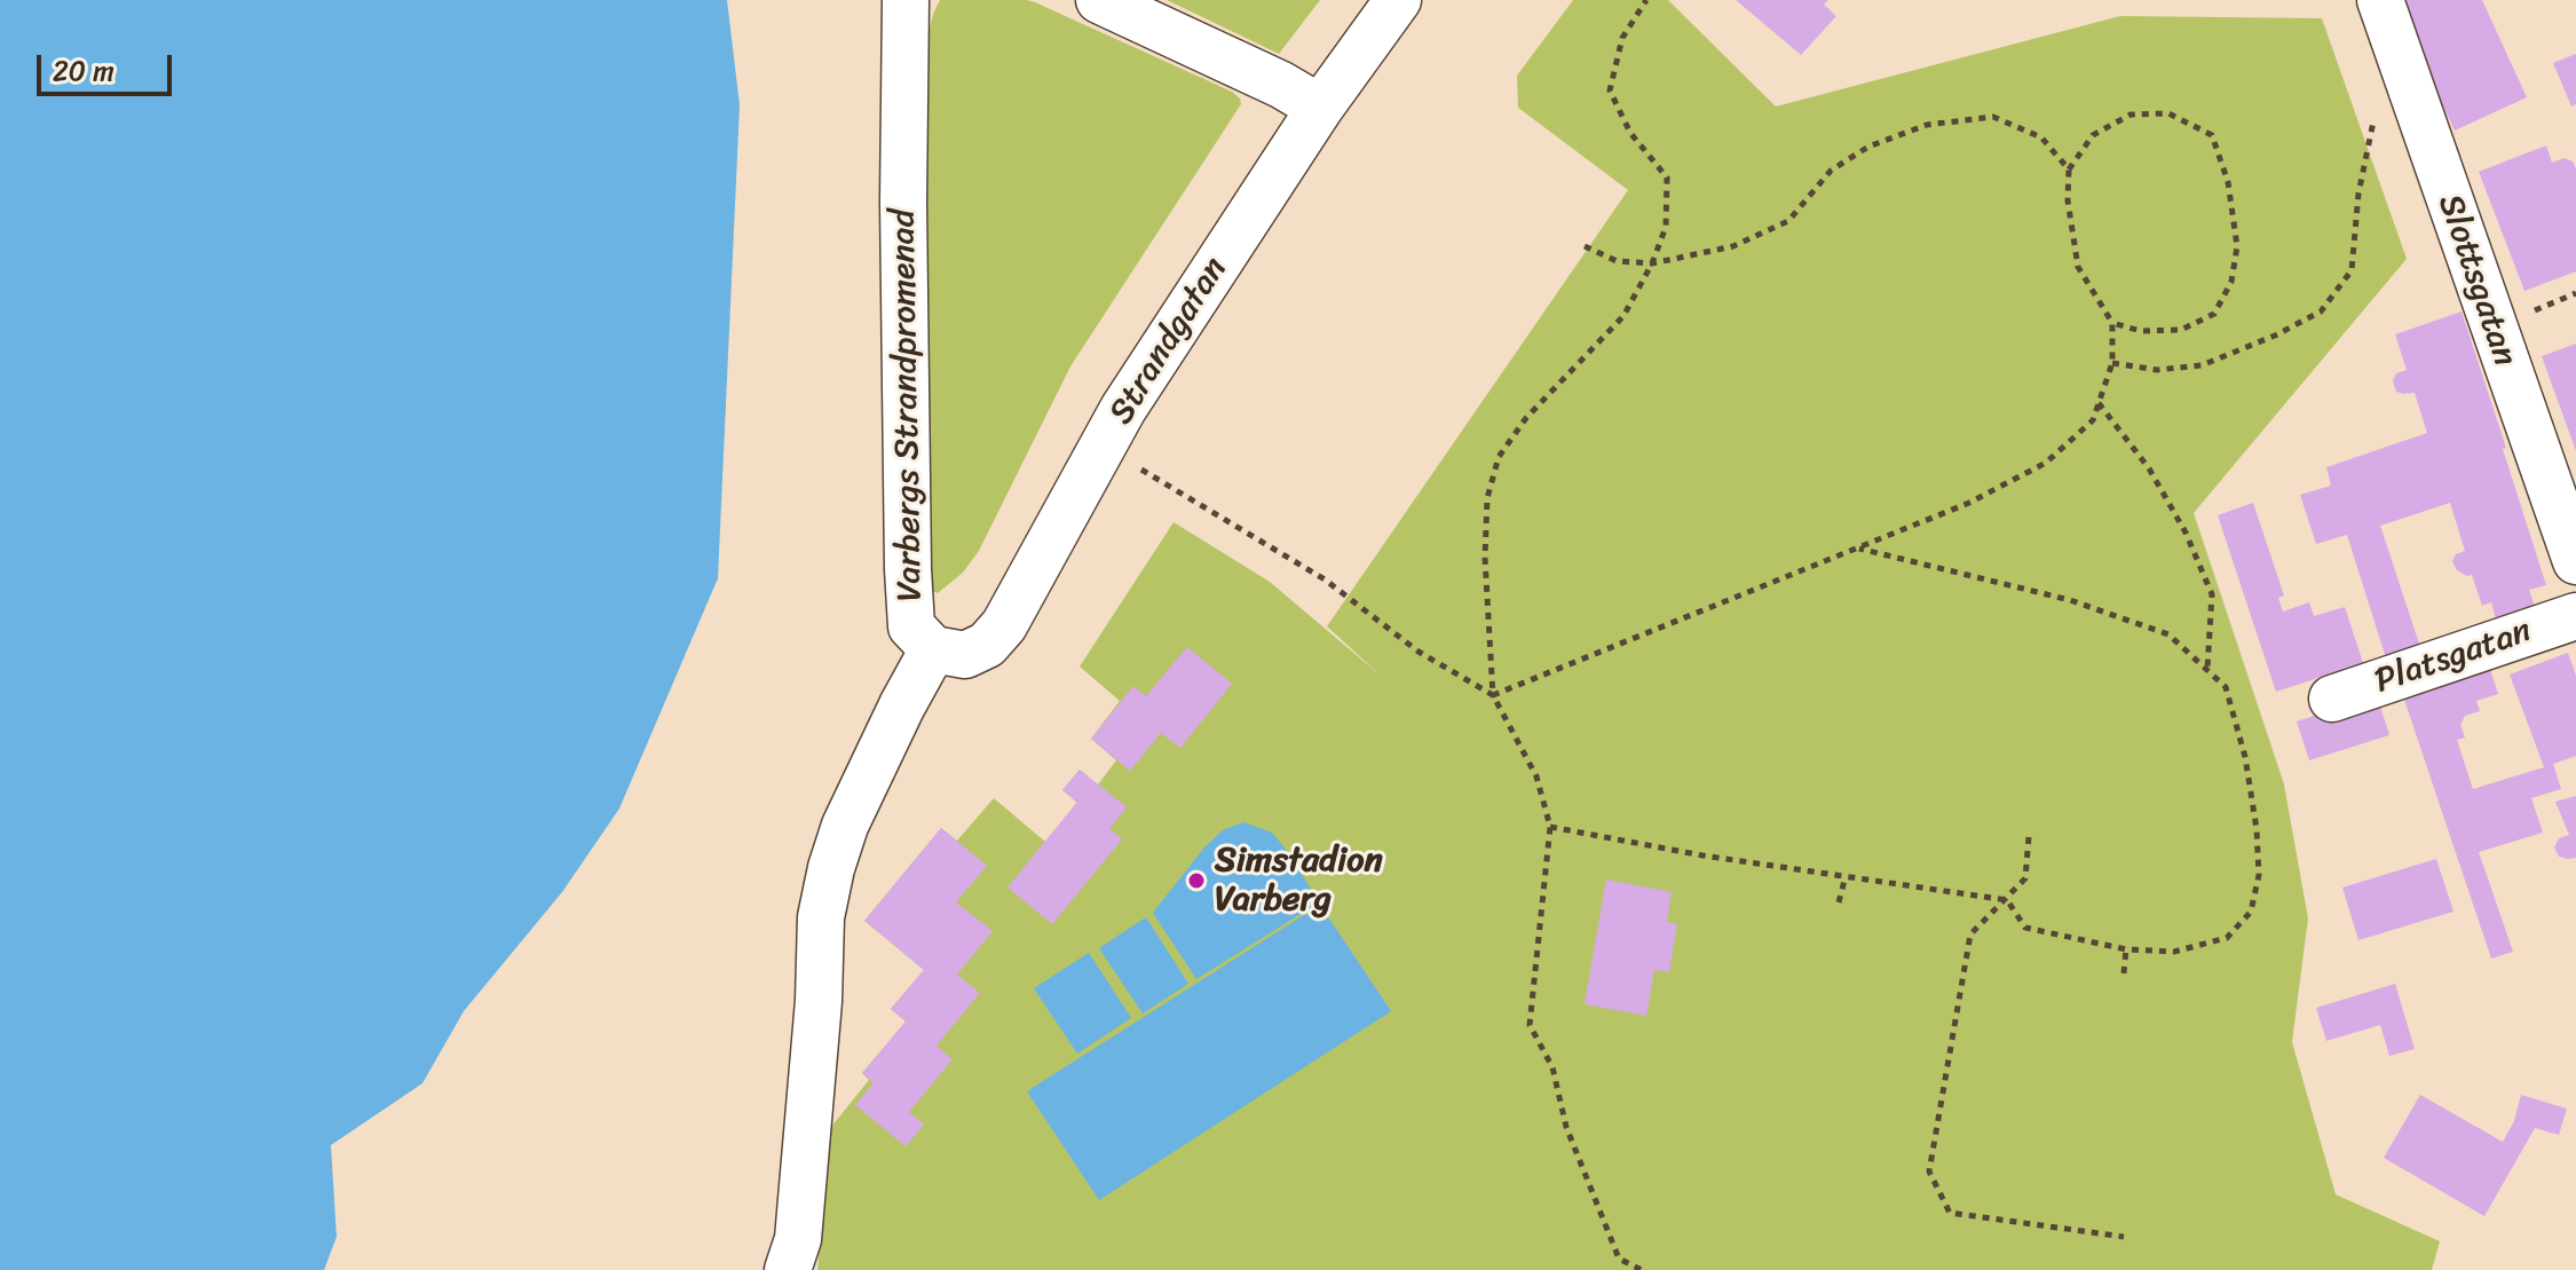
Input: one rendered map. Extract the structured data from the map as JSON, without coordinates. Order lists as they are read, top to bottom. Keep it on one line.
{"streets":{"street":["Slottsgatan","Strandgatan","Varbergs Strandpromenad","Platsgatan"]},"crossings":[["Strandgatan","Varbergs Strandpromenad"]],"places":["Simstadion Varberg"],"scale_bar":"20 m"}
